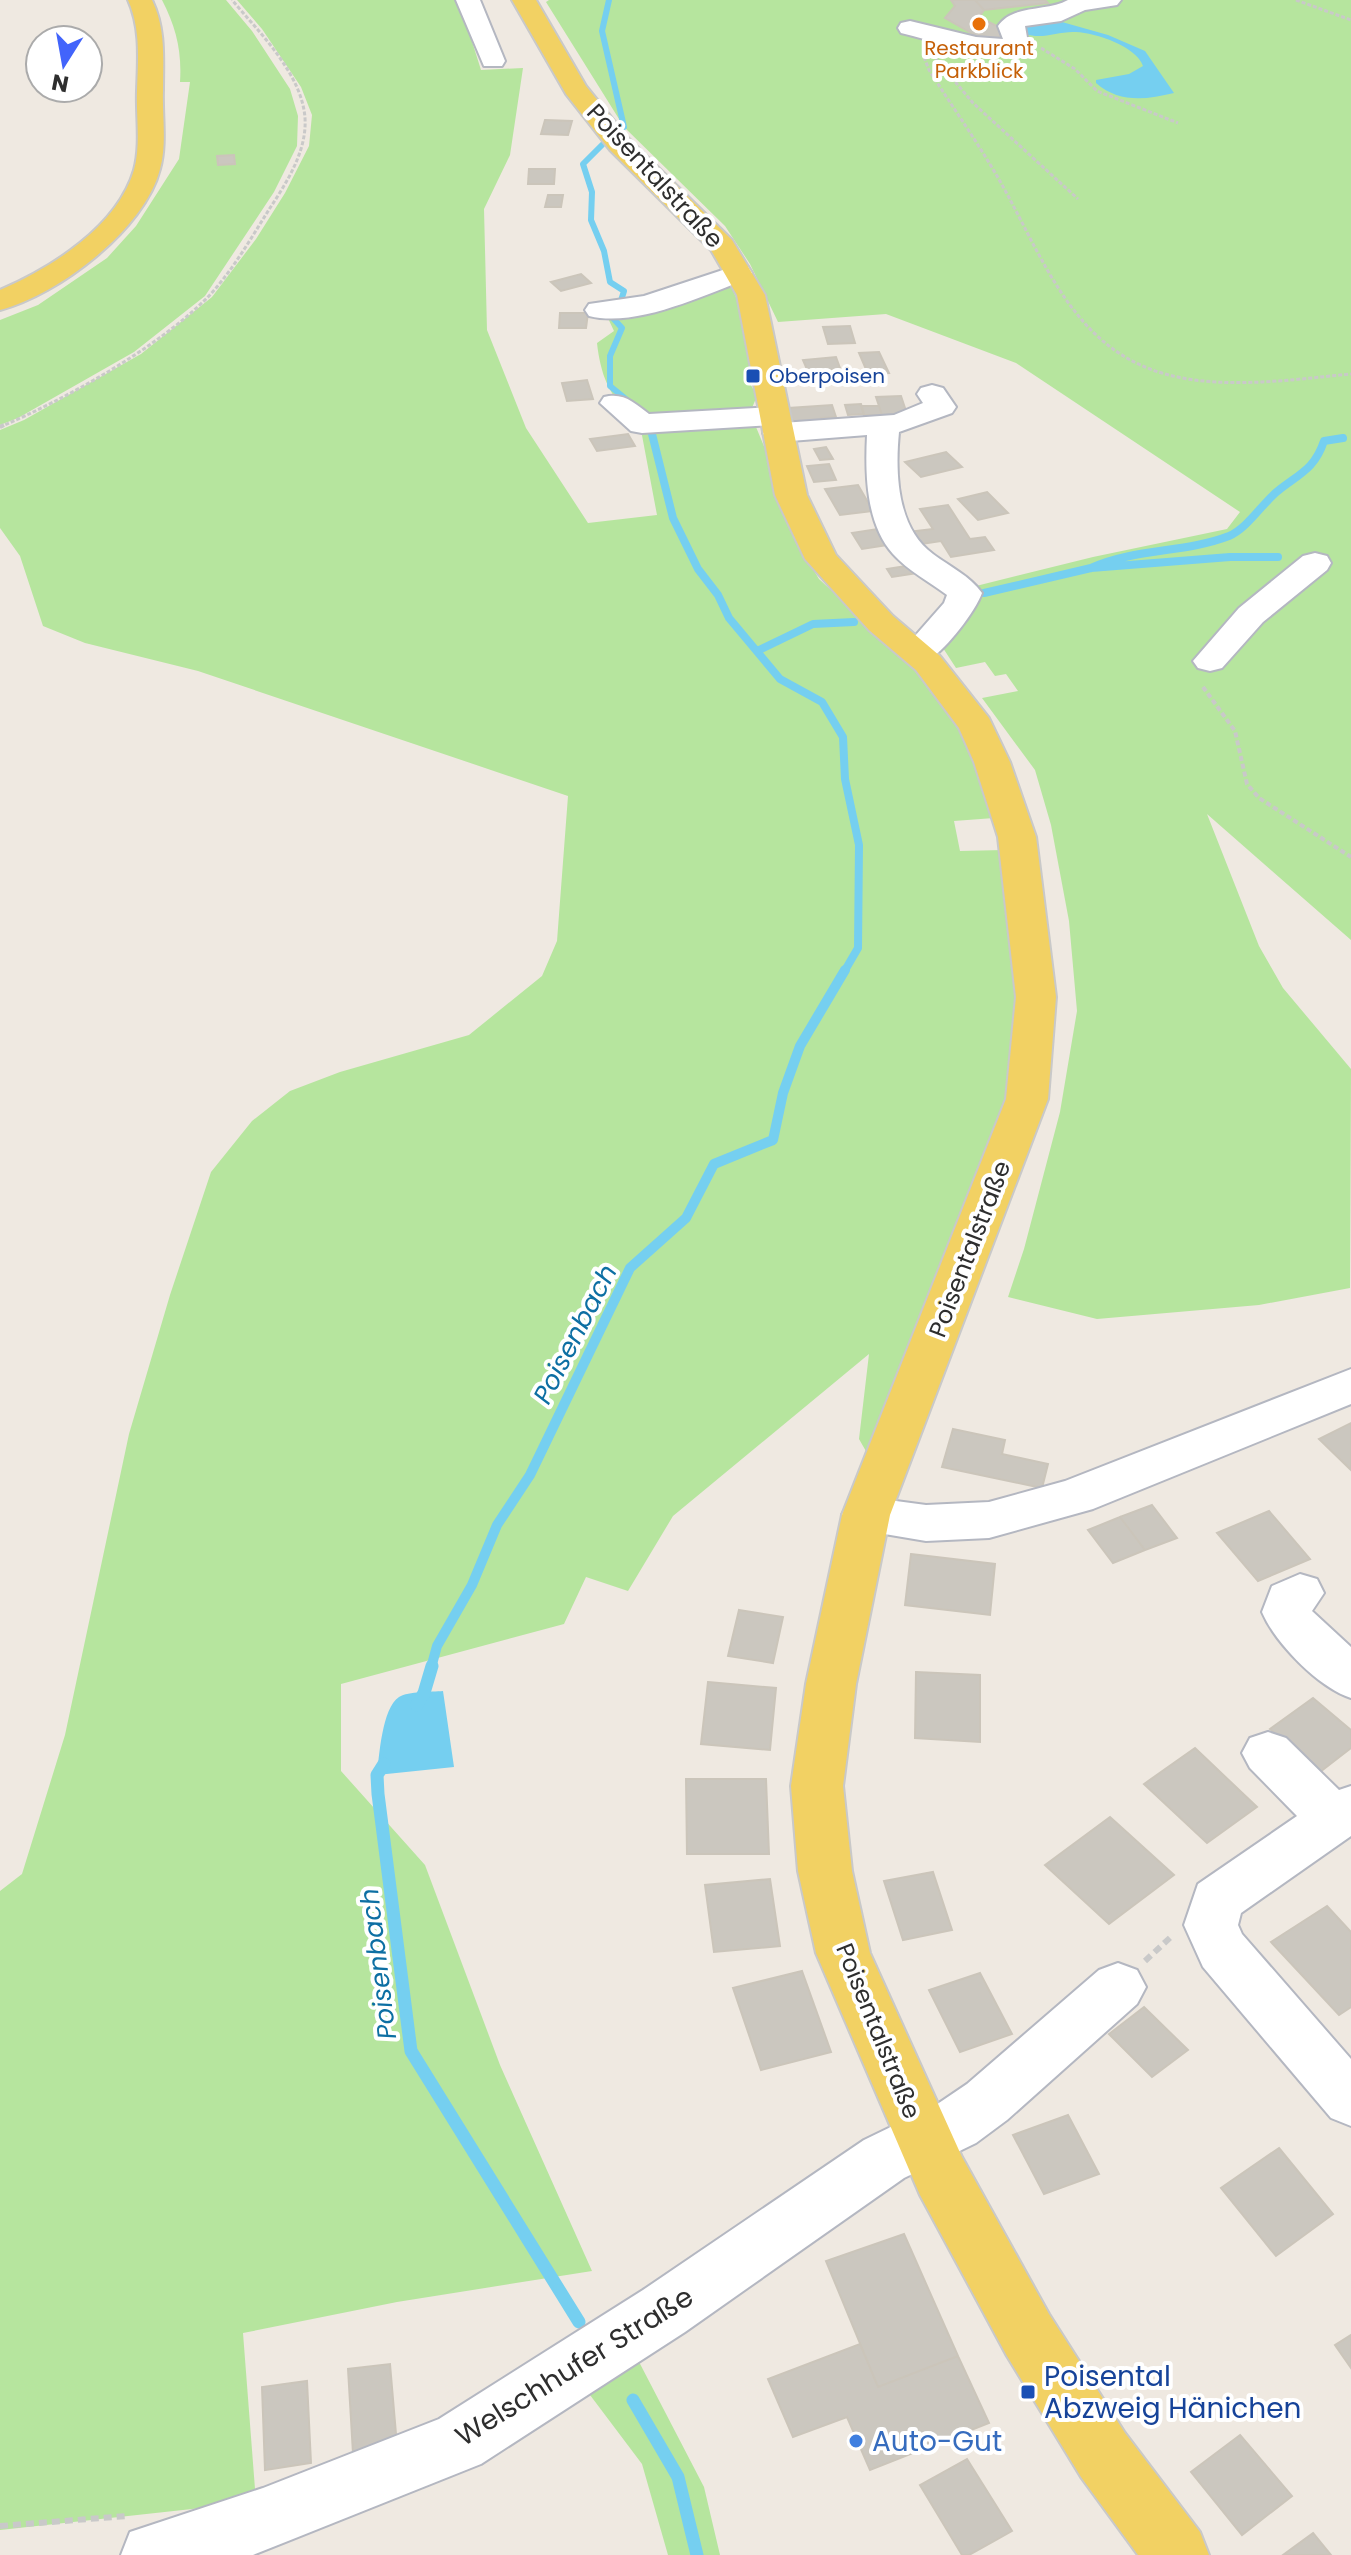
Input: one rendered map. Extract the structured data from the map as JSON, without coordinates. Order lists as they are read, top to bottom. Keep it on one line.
{"streets":{"main road":["Poisentalstraße"],"street":["Welschhufer Straße"]},"crossings":[["Poisentalstraße","Welschhufer Straße"]],"water":["Poisenbach"],"places":{"other":["Restaurant Parkblick","Auto-Gut"],"transit":["Oberpoisen","Poisental Abzweig Hänichen"]},"north":"bottom"}
